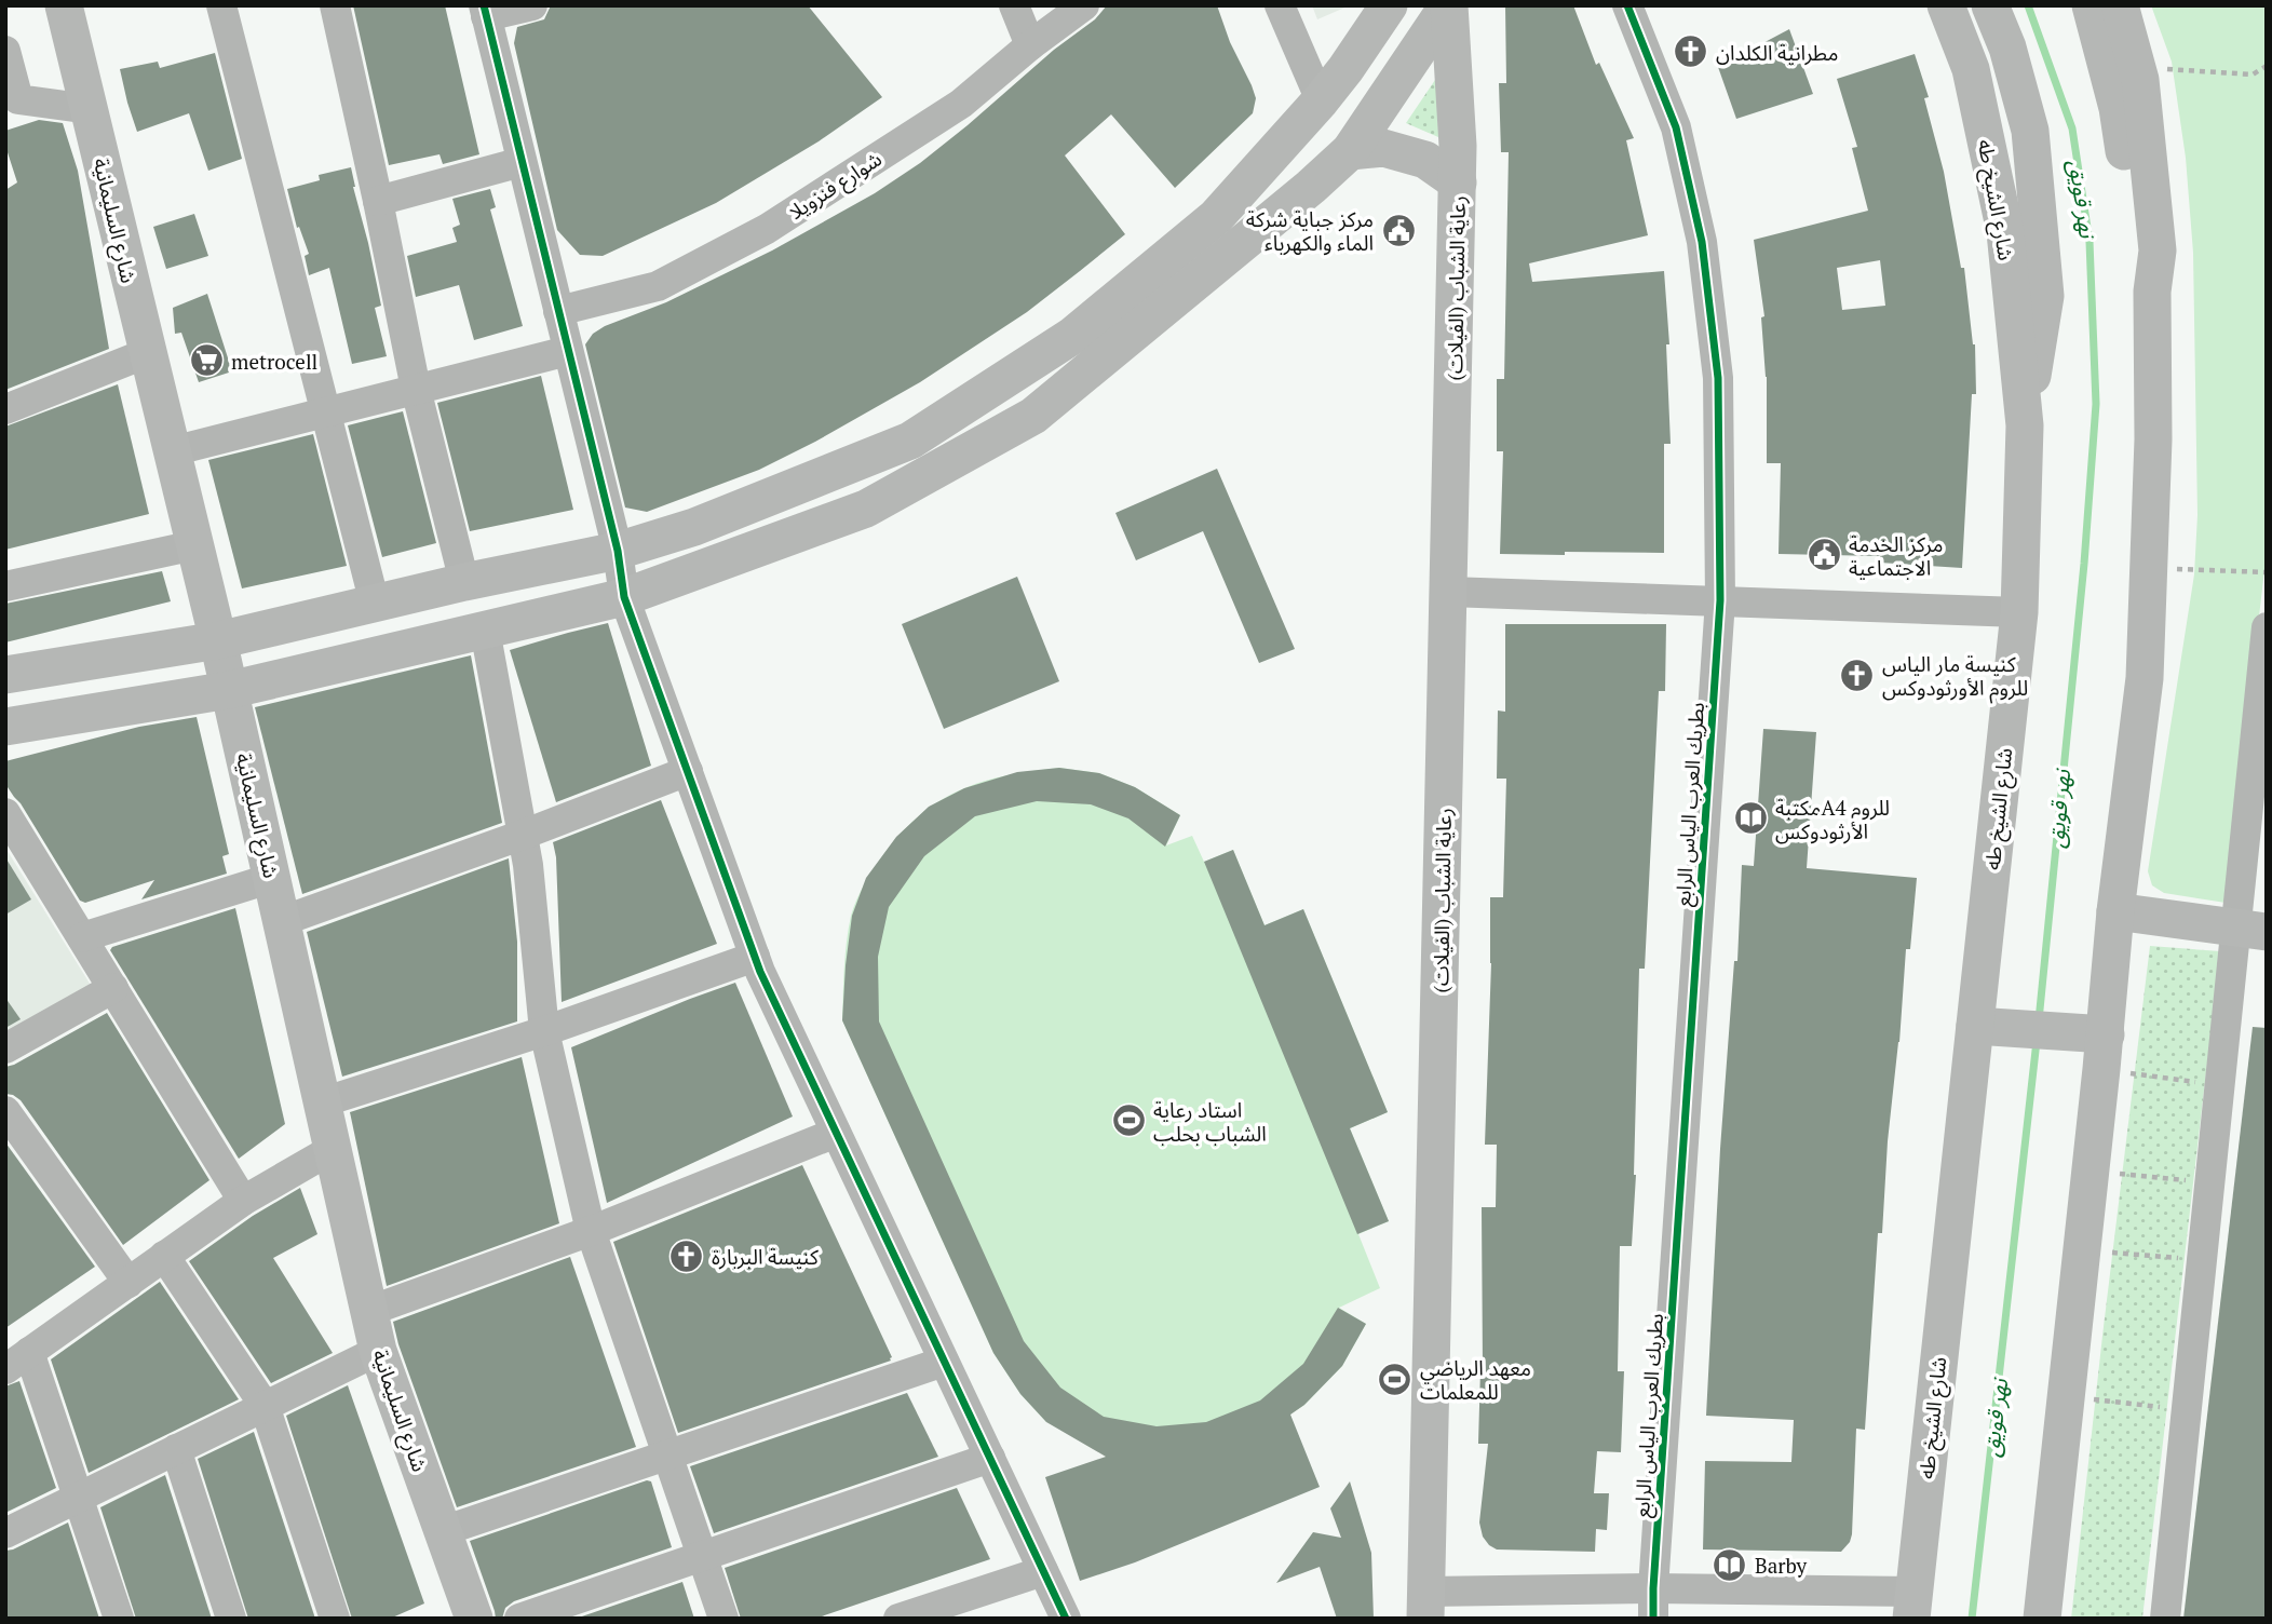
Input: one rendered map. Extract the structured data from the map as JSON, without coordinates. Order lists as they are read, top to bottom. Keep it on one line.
{"streets":{"main road":["شارع الشيخ طه","شارع السليمانية","رعاية الشباب (الفيلات)"],"street":["شوارع فنزويلا","بطريك العرب الياس الرابع"]},"water":["نهر قويق"],"places":{"church":["مطرانية الكلدان","كنيسة مار الياس للروم الأورثودوكس","كنيسة البربارة"],"public building":["مركز جباية شركة الماء والكهرباء","مركز الخدمة الاجتماعية"],"supermarket":["metrocell"],"library":["مكتبةA4 للروم الأرثودوكس","Barby"],"sports":["استاد رعاية الشباب بحلب","معهد الرياضي للمعلمات"]}}
